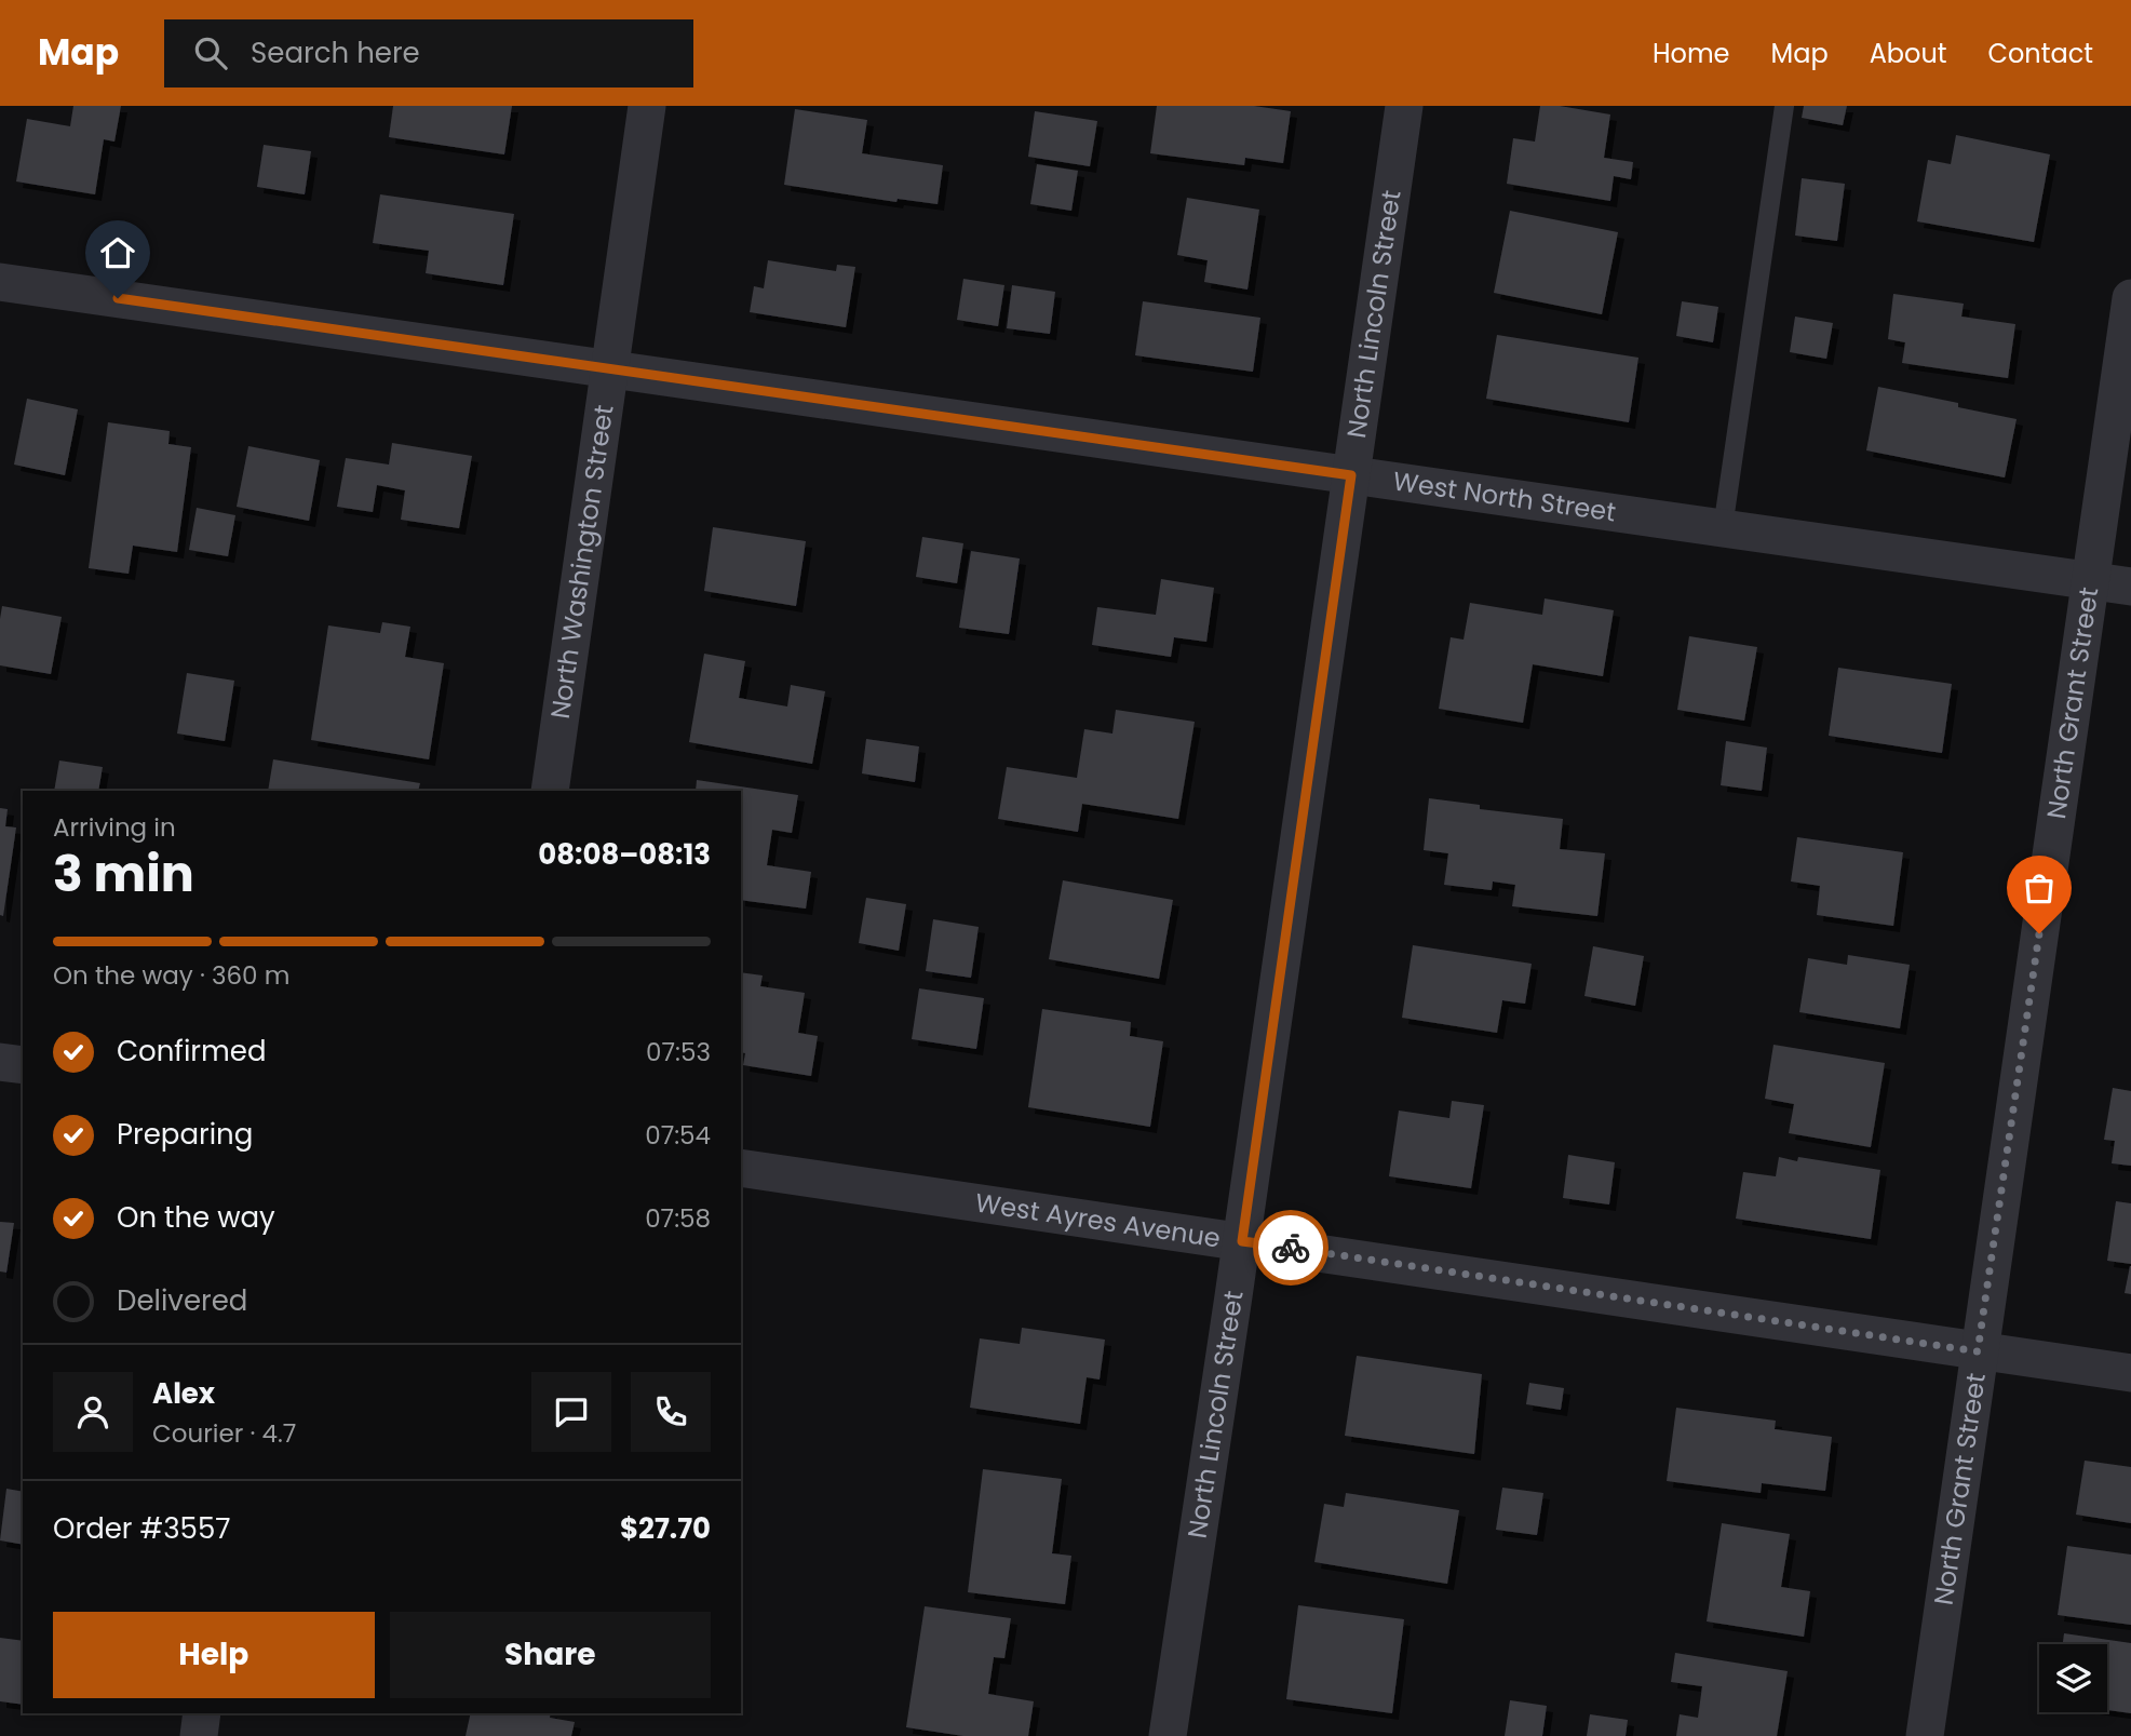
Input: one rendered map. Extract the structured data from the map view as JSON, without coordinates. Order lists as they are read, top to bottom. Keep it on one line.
{"streets":{"street":["North Lincoln Street","West North Street","North Washington Street","North Grant Street","West Ayres Avenue"]},"crossings":[["North Lincoln Street","West North Street"],["North Lincoln Street","West Ayres Avenue"],["West North Street","North Washington Street"],["West North Street","North Grant Street"],["North Grant Street","West Ayres Avenue"]],"page":{"header":"Map","search":"Search here","nav":["Home","Map","About","Contact"],"heading":["3 min","Arriving in","08:08–08:13"],"panel":["Alex","Courier · 4.7","Order #3557","$27.70"],"bar":"On the way · 360 m","list":[["Confirmed","07:53"],["Preparing","07:54"],["On the way","07:58"],"Delivered"],"buttons":["Help","Share"]}}
